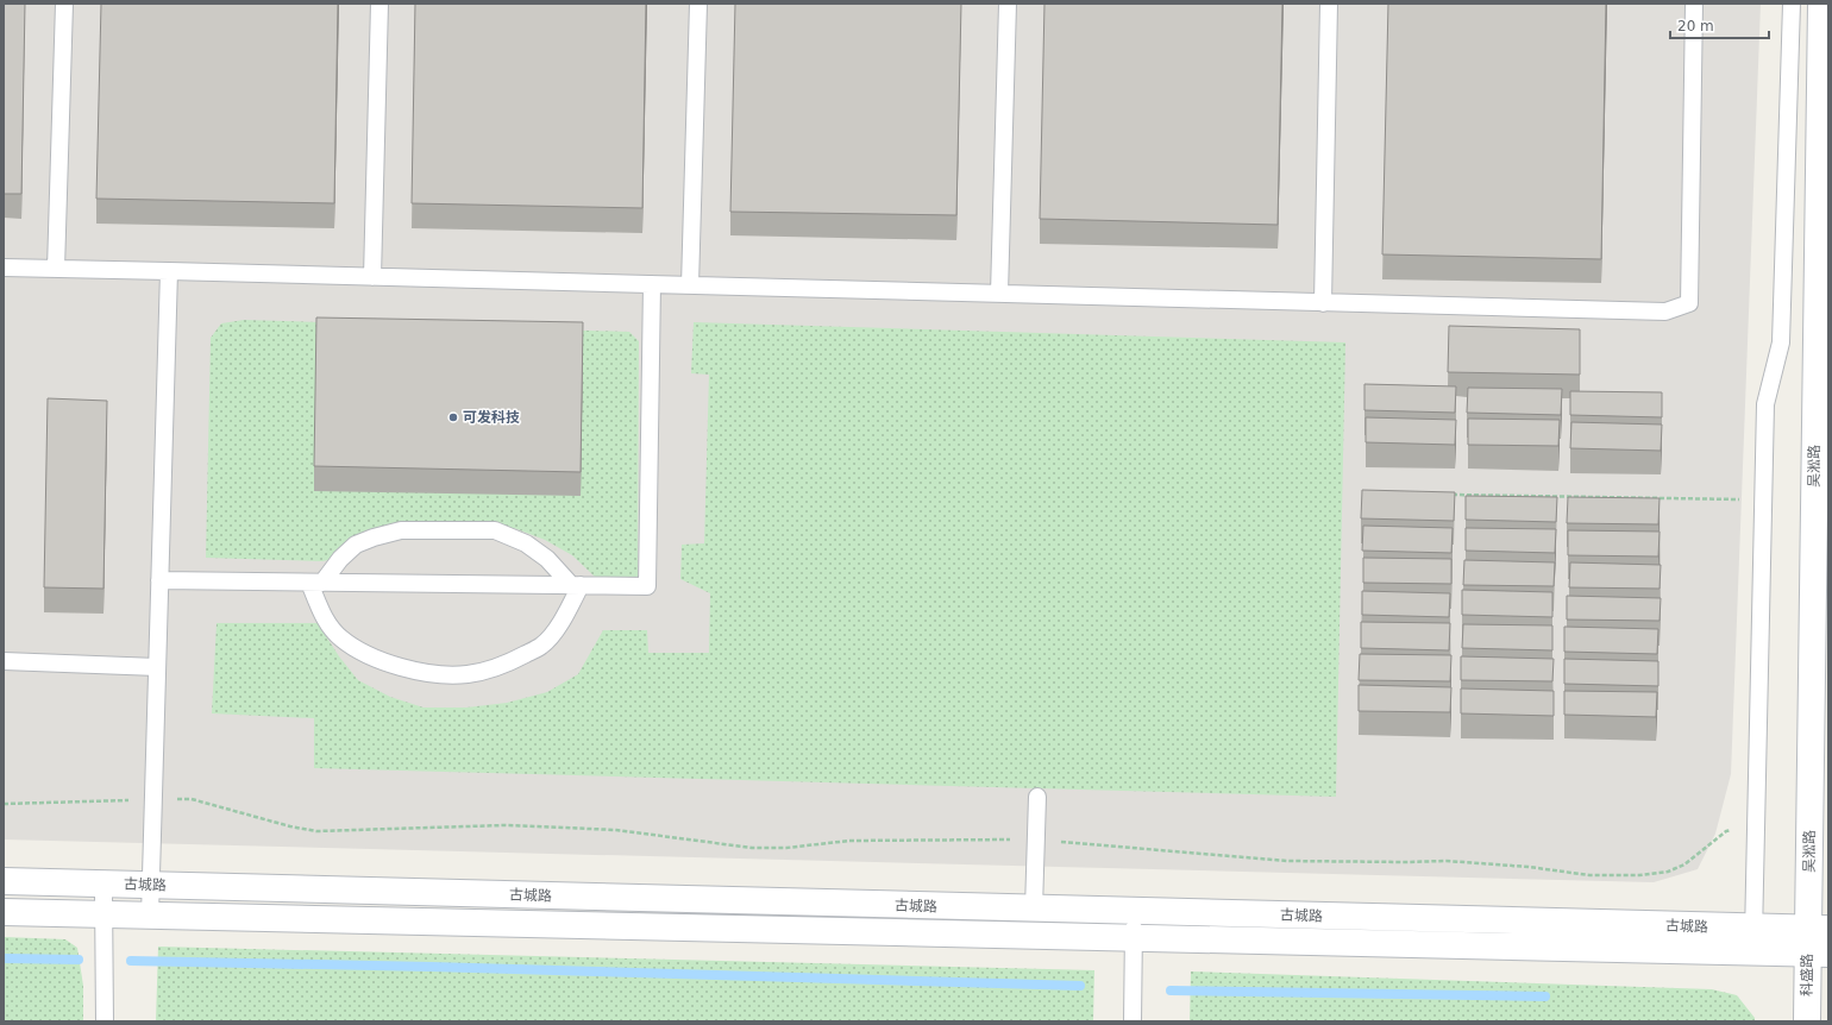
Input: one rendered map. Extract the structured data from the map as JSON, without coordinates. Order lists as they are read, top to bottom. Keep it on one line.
{"streets":{"main road":["吴淞路","古城路","科盛路"]},"crossings":[["吴淞路","古城路"],["吴淞路","科盛路"],["古城路","科盛路"]],"places":["可发科技"],"scale_bar":"20 m"}
